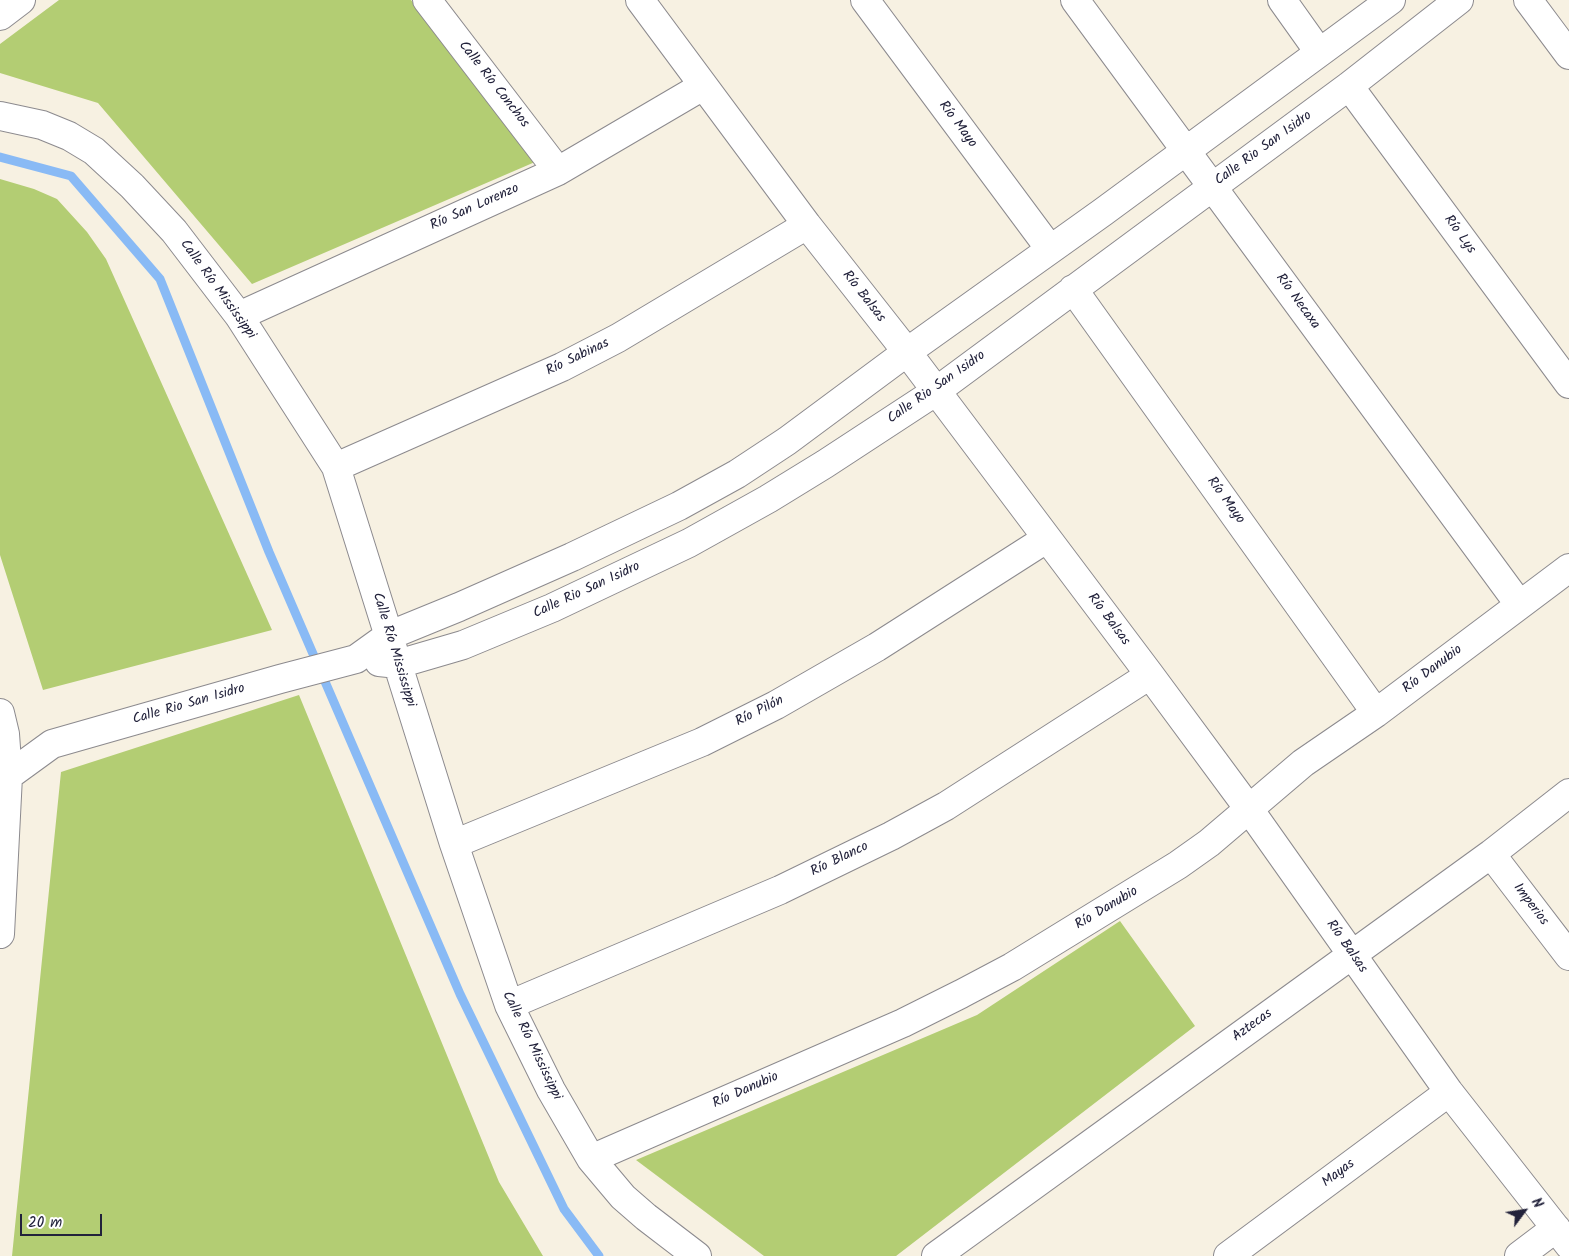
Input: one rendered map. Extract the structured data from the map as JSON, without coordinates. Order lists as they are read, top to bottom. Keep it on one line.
{"streets":{"street":["Calle Río Conchos","Río Mayo","Calle Rio San Isidro","Río San Lorenzo","Río Lys","Calle Río Mississippi","Río Balsas","Río Necaxa","Río Sabinas","Río Danubio","Río Pilón","Río Blanco","Imperios","Aztecas","Mayas"]},"crossings":[["Calle Río Conchos","Río San Lorenzo"],["Río Mayo","Calle Rio San Isidro"],["Río Mayo","Río Danubio"],["Calle Rio San Isidro","Río Lys"],["Calle Rio San Isidro","Calle Río Mississippi"],["Calle Rio San Isidro","Río Balsas"],["Calle Rio San Isidro","Río Necaxa"],["Río San Lorenzo","Calle Río Mississippi"],["Río San Lorenzo","Río Balsas"],["Calle Río Mississippi","Río Sabinas"],["Calle Río Mississippi","Río Danubio"],["Calle Río Mississippi","Río Pilón"],["Calle Río Mississippi","Río Blanco"],["Río Balsas","Río Sabinas"],["Río Balsas","Río Danubio"],["Río Balsas","Río Pilón"],["Río Balsas","Río Blanco"],["Río Balsas","Aztecas"],["Río Balsas","Mayas"],["Río Necaxa","Río Danubio"],["Imperios","Aztecas"]],"scale_bar":"20 m","north":"top right"}
